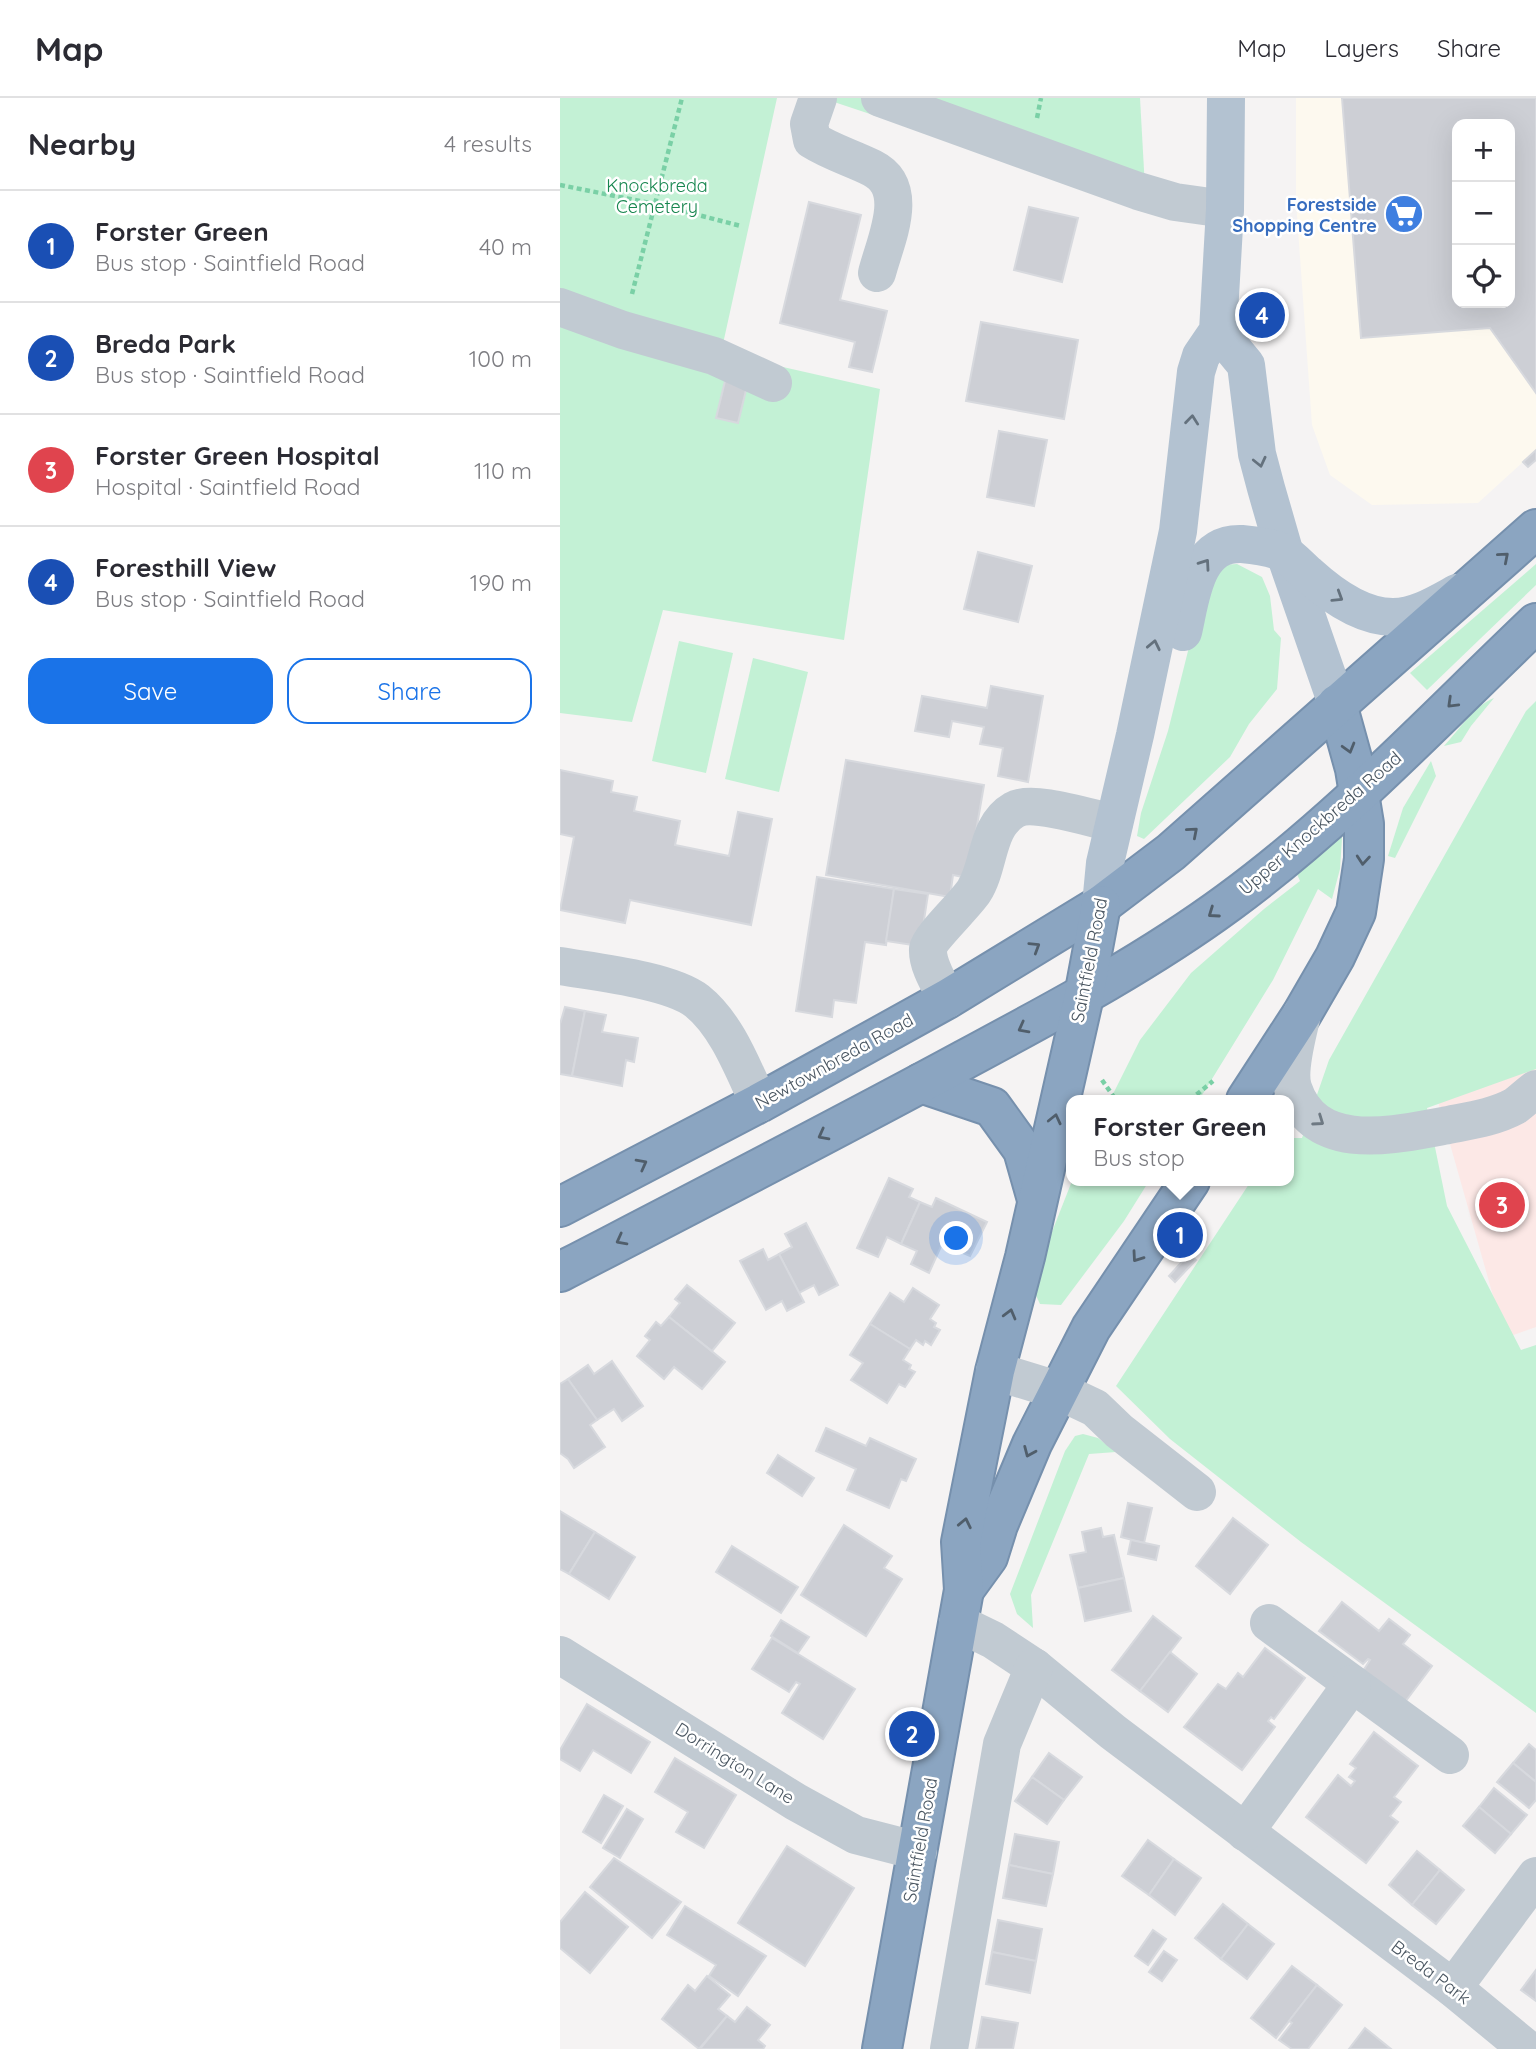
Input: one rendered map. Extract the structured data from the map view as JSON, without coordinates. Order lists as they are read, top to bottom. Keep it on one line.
{"streets":{"highway":["Upper Knockbreda Road","Saintfield Road","Newtownbreda Road"],"street":["Dorrington Lane","Breda Park"]},"crossings":[["Upper Knockbreda Road","Saintfield Road"],["Saintfield Road","Newtownbreda Road"],["Saintfield Road","Dorrington Lane"],["Saintfield Road","Breda Park"]],"parks":["Knockbreda Cemetery"],"places":{"supermarket":["Forestside Shopping Centre"]},"page":{"header":"Map","nav":["Map","Layers","Share"],"heading":["Nearby","4 results"],"map_buttons":["+","−"],"list":[{"mark":"1","name":"Forster Green","note":"Bus stop · Saintfield Road","value":"40 m"},{"mark":"2","name":"Breda Park","note":"Bus stop · Saintfield Road","value":"100 m"},{"mark":"3","name":"Forster Green Hospital","note":"Hospital · Saintfield Road","value":"110 m"},{"mark":"4","name":"Foresthill View","note":"Bus stop · Saintfield Road","value":"190 m"}],"pins":["4","3","1","2"],"buttons":["Save","Share"],"popup":["Forster Green","Bus stop"]}}
